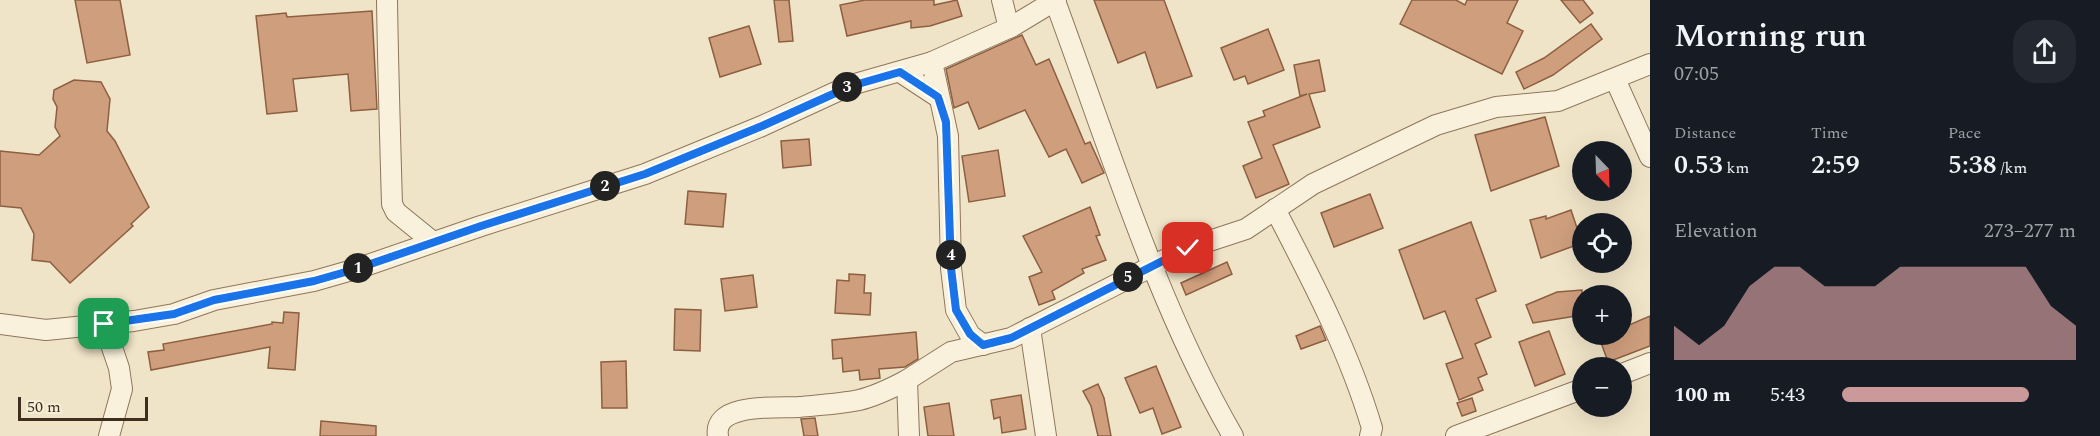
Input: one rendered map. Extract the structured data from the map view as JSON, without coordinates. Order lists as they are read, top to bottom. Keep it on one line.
{"scale_bar":"50 m","north":"bottom right","page":{"heading":["Morning run","07:05"],"pins":["3","2","4","1","5"],"stats":[["Distance","0.53 km"],["Time","2:59"],["Pace","5:38 /km"]],"map_buttons":["+","−"],"chart":["Elevation","273–277 m"],"list":[{"name":"100 m","note":"5:43"}],"scale":"50 m"}}
